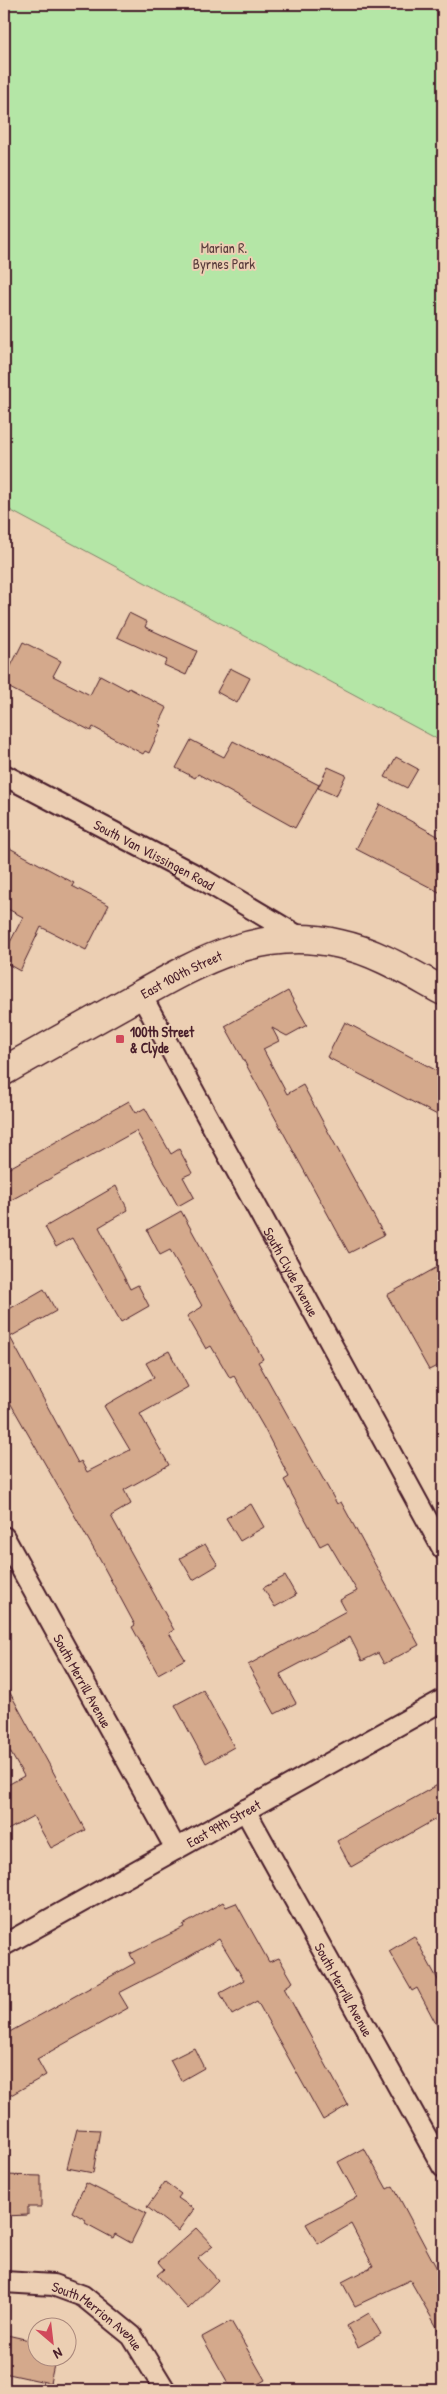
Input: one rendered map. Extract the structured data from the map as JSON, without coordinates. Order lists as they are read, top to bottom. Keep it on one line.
{"streets":{"main road":["East 100th Street"],"street":["South Van Vlissingen Road","South Clyde Avenue","South Merrill Avenue","East 99th Street","South Merrion Avenue"]},"crossings":[["South Van Vlissingen Road","East 100th Street"],["East 100th Street","South Clyde Avenue"],["South Merrill Avenue","East 99th Street"]],"parks":["Marian R. Byrnes Park"],"places":{"transit":["100th Street & Clyde"]},"north":"bottom right"}
